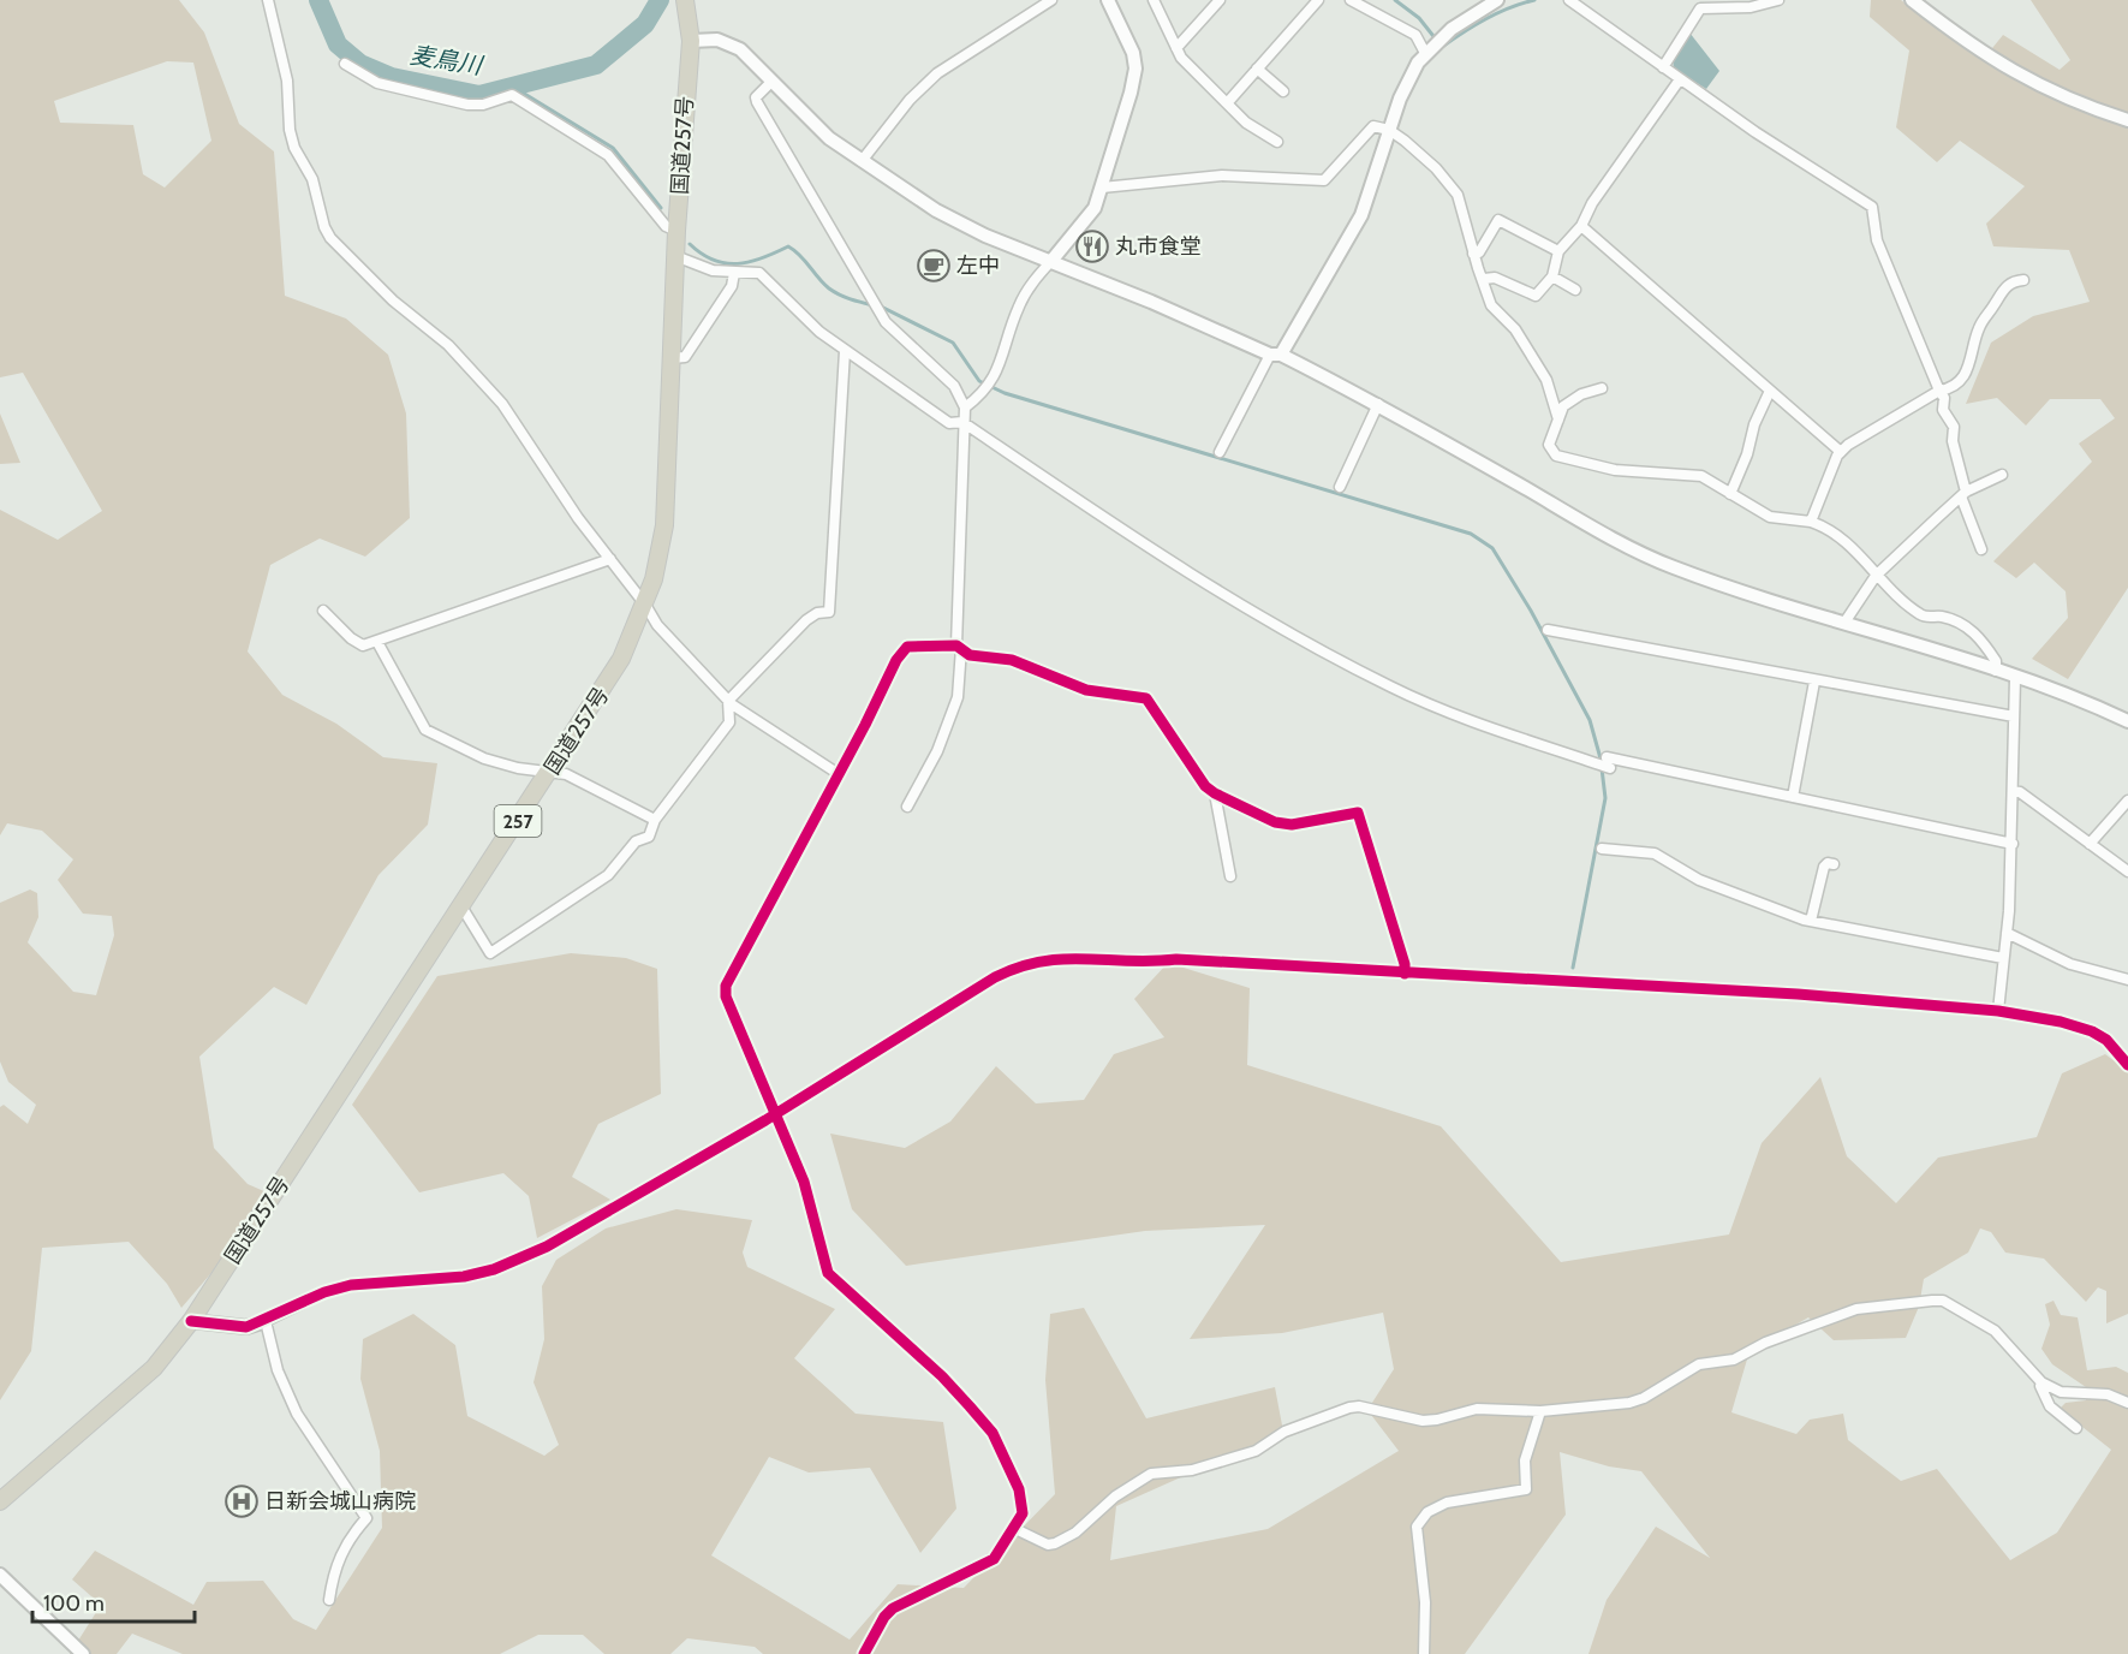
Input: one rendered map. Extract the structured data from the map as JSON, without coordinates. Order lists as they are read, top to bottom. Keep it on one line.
{"streets":{"highway":["国道257号","257"]},"water":["麦鳥川"],"places":{"restaurant":["丸市食堂"],"cafe":["左中"],"hospital":["日新会城山病院"]},"scale_bar":"100 m"}
